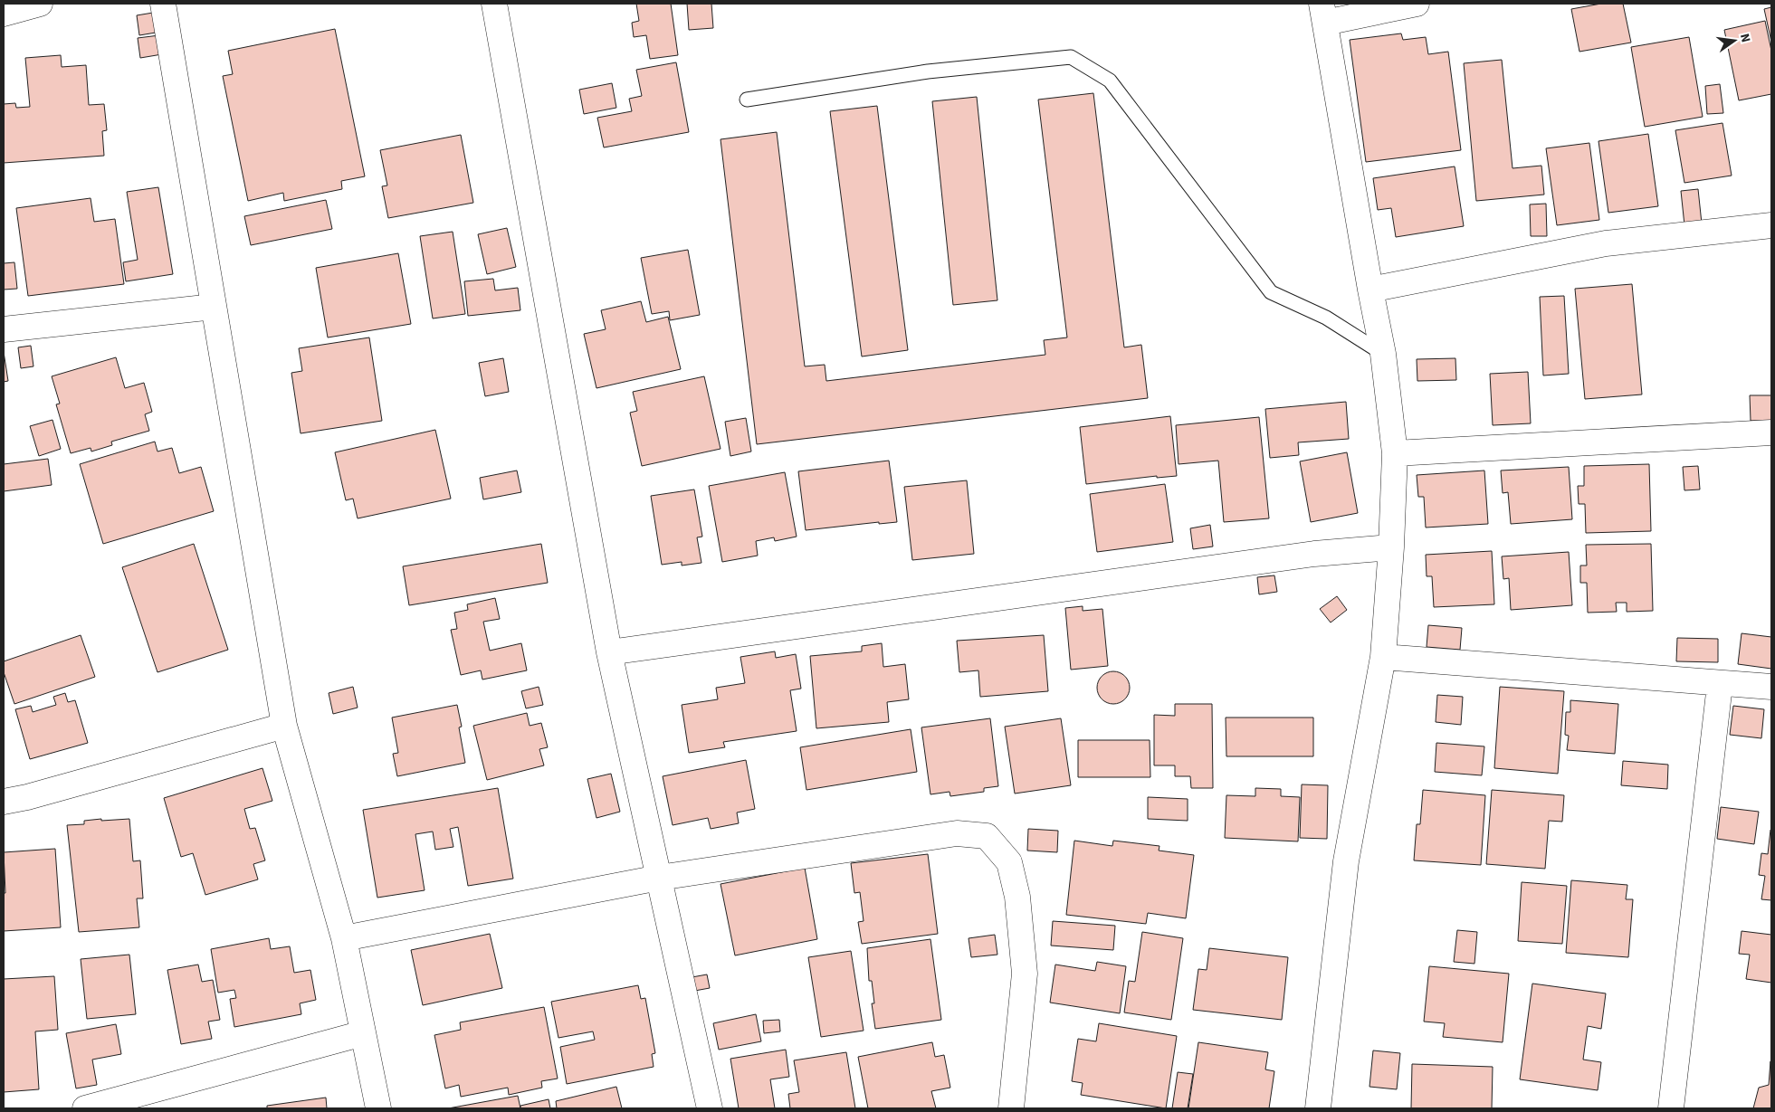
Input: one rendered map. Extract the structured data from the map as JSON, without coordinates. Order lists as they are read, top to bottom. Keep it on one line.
{"north":"right"}
